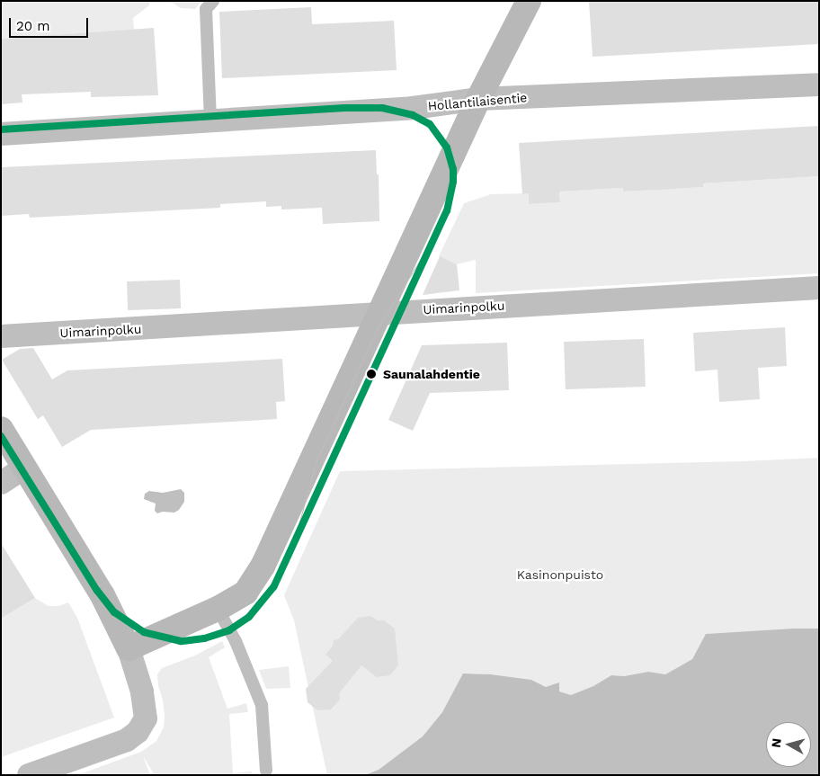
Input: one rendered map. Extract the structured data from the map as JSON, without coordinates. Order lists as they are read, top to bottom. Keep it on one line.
{"streets":{"street":["Hollantilaisentie","Uimarinpolku"]},"parks":["Kasinonpuisto"],"places":["Saunalahdentie"],"scale_bar":"20 m","north":"left"}
